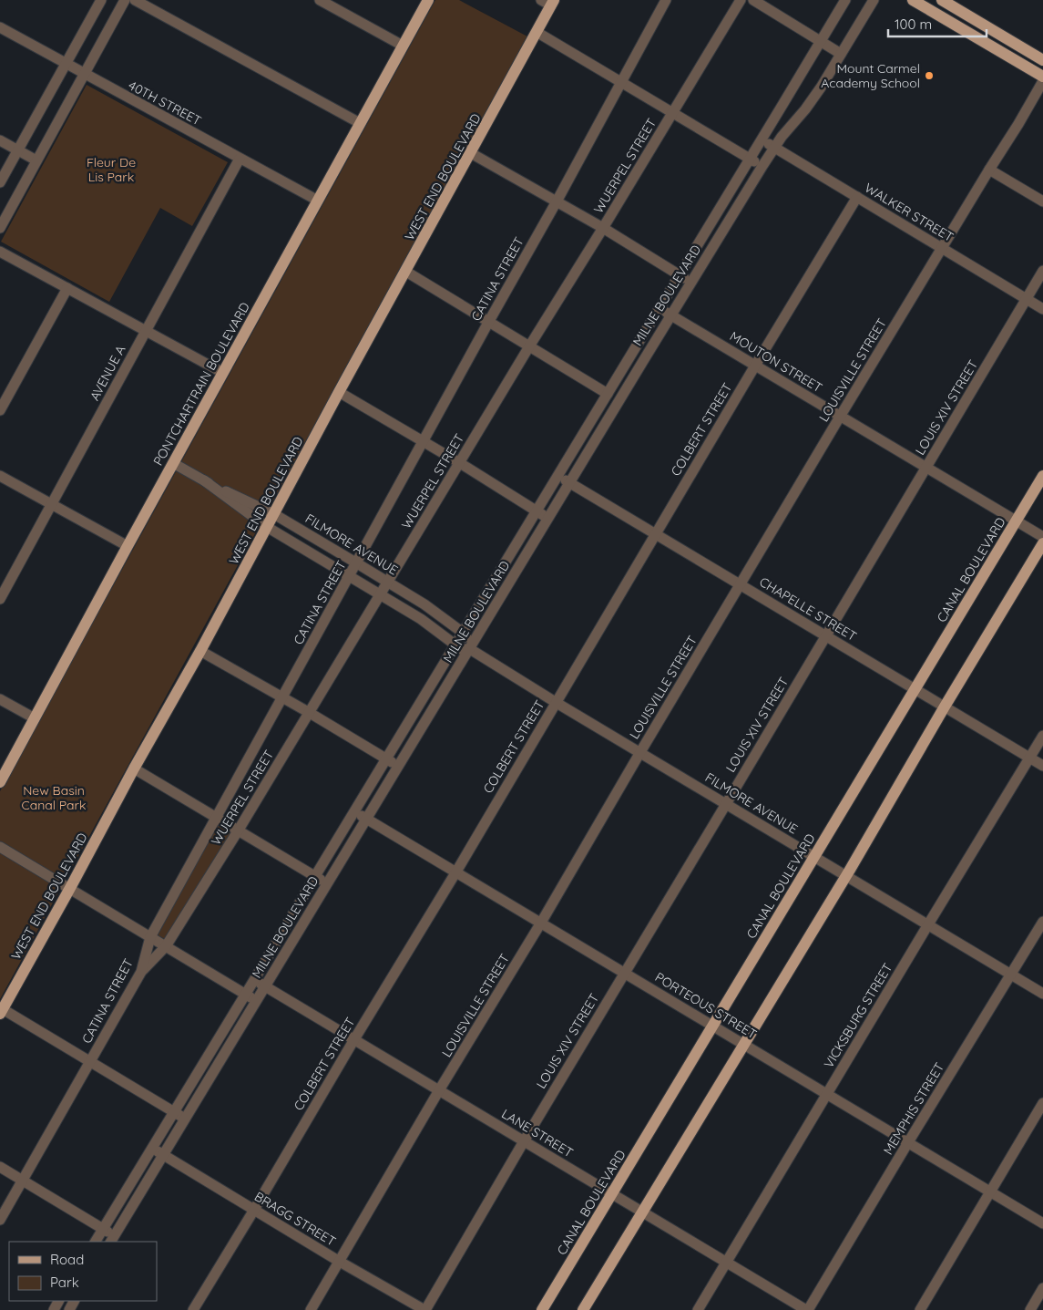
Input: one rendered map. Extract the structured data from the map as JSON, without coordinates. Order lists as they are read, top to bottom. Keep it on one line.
{"streets":{"main road":["WEST END BOULEVARD","PONTCHARTRAIN BOULEVARD","CANAL BOULEVARD"],"street":["40TH STREET","WUERPEL STREET","WALKER STREET","CATINA STREET","MILNE BOULEVARD","MOUTON STREET","LOUISVILLE STREET","AVENUE A","LOUIS XIV STREET","COLBERT STREET","FILMORE AVENUE","CHAPELLE STREET","PORTEOUS STREET","VICKSBURG STREET","MEMPHIS STREET","LANE STREET","BRAGG STREET"]},"crossings":[["40TH STREET","AVENUE A"],["40TH STREET","PONTCHARTRAIN BOULEVARD"],["WUERPEL STREET","CATINA STREET"],["WUERPEL STREET","FILMORE AVENUE"],["WEST END BOULEVARD","FILMORE AVENUE"],["WALKER STREET","MILNE BOULEVARD"],["WALKER STREET","LOUISVILLE STREET"],["WALKER STREET","LOUIS XIV STREET"],["WALKER STREET","COLBERT STREET"],["CATINA STREET","FILMORE AVENUE"],["MILNE BOULEVARD","MOUTON STREET"],["MILNE BOULEVARD","FILMORE AVENUE"],["MILNE BOULEVARD","CHAPELLE STREET"],["MILNE BOULEVARD","PORTEOUS STREET"],["MILNE BOULEVARD","LANE STREET"],["MILNE BOULEVARD","BRAGG STREET"],["MOUTON STREET","LOUISVILLE STREET"],["MOUTON STREET","LOUIS XIV STREET"],["MOUTON STREET","COLBERT STREET"],["MOUTON STREET","CANAL BOULEVARD"],["LOUISVILLE STREET","FILMORE AVENUE"],["LOUISVILLE STREET","CHAPELLE STREET"],["LOUISVILLE STREET","PORTEOUS STREET"],["LOUISVILLE STREET","LANE STREET"],["LOUISVILLE STREET","BRAGG STREET"],["PONTCHARTRAIN BOULEVARD","FILMORE AVENUE"],["LOUIS XIV STREET","FILMORE AVENUE"],["LOUIS XIV STREET","CHAPELLE STREET"],["LOUIS XIV STREET","PORTEOUS STREET"],["LOUIS XIV STREET","LANE STREET"],["LOUIS XIV STREET","BRAGG STREET"],["COLBERT STREET","FILMORE AVENUE"],["COLBERT STREET","CHAPELLE STREET"],["COLBERT STREET","PORTEOUS STREET"],["COLBERT STREET","LANE STREET"],["COLBERT STREET","BRAGG STREET"],["FILMORE AVENUE","CANAL BOULEVARD"],["FILMORE AVENUE","VICKSBURG STREET"],["FILMORE AVENUE","MEMPHIS STREET"],["CANAL BOULEVARD","CHAPELLE STREET"],["CANAL BOULEVARD","PORTEOUS STREET"],["CANAL BOULEVARD","LANE STREET"],["CHAPELLE STREET","VICKSBURG STREET"],["PORTEOUS STREET","VICKSBURG STREET"],["PORTEOUS STREET","MEMPHIS STREET"],["VICKSBURG STREET","LANE STREET"],["MEMPHIS STREET","LANE STREET"]],"parks":["Fleur De Lis Park","New Basin Canal Park"],"places":["Mount Carmel Academy School"],"legend":["Road","Park"],"scale_bar":"100 m"}
